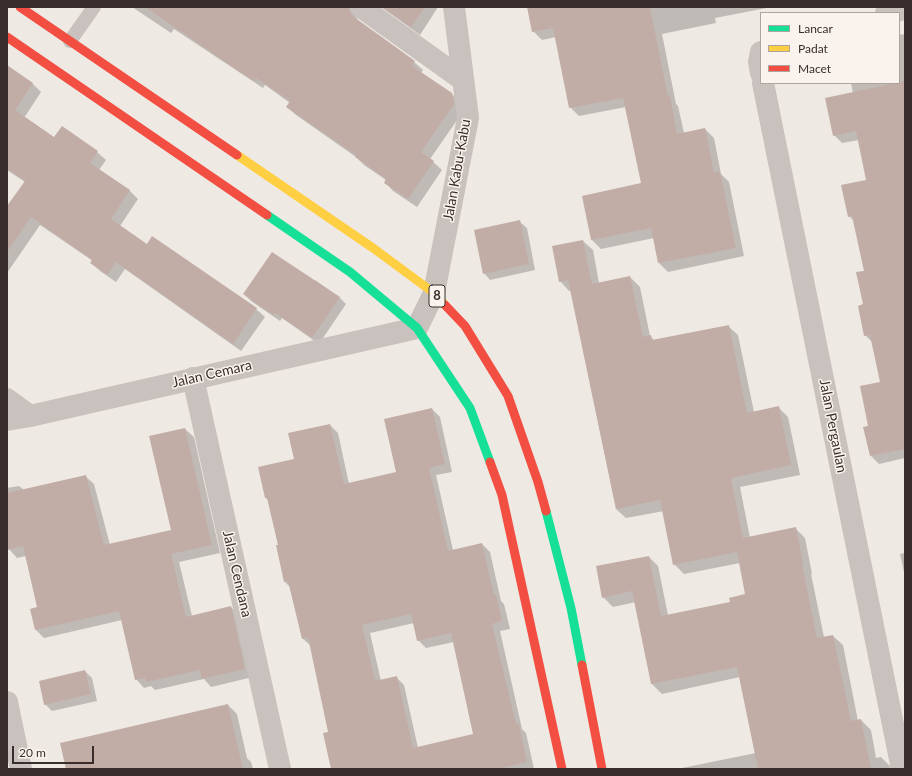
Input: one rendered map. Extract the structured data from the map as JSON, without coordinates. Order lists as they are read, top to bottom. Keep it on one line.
{"streets":{"highway":["8"],"street":["Jalan Kabu-Kabu","Jalan Cemara","Jalan Pergaulan","Jalan Cendana"]},"crossings":[["Jalan Kabu-Kabu","8"],["Jalan Kabu-Kabu","Jalan Cemara"],["Jalan Cemara","Jalan Cendana"]],"legend":["Lancar","Padat","Macet"],"scale_bar":"20 m"}
